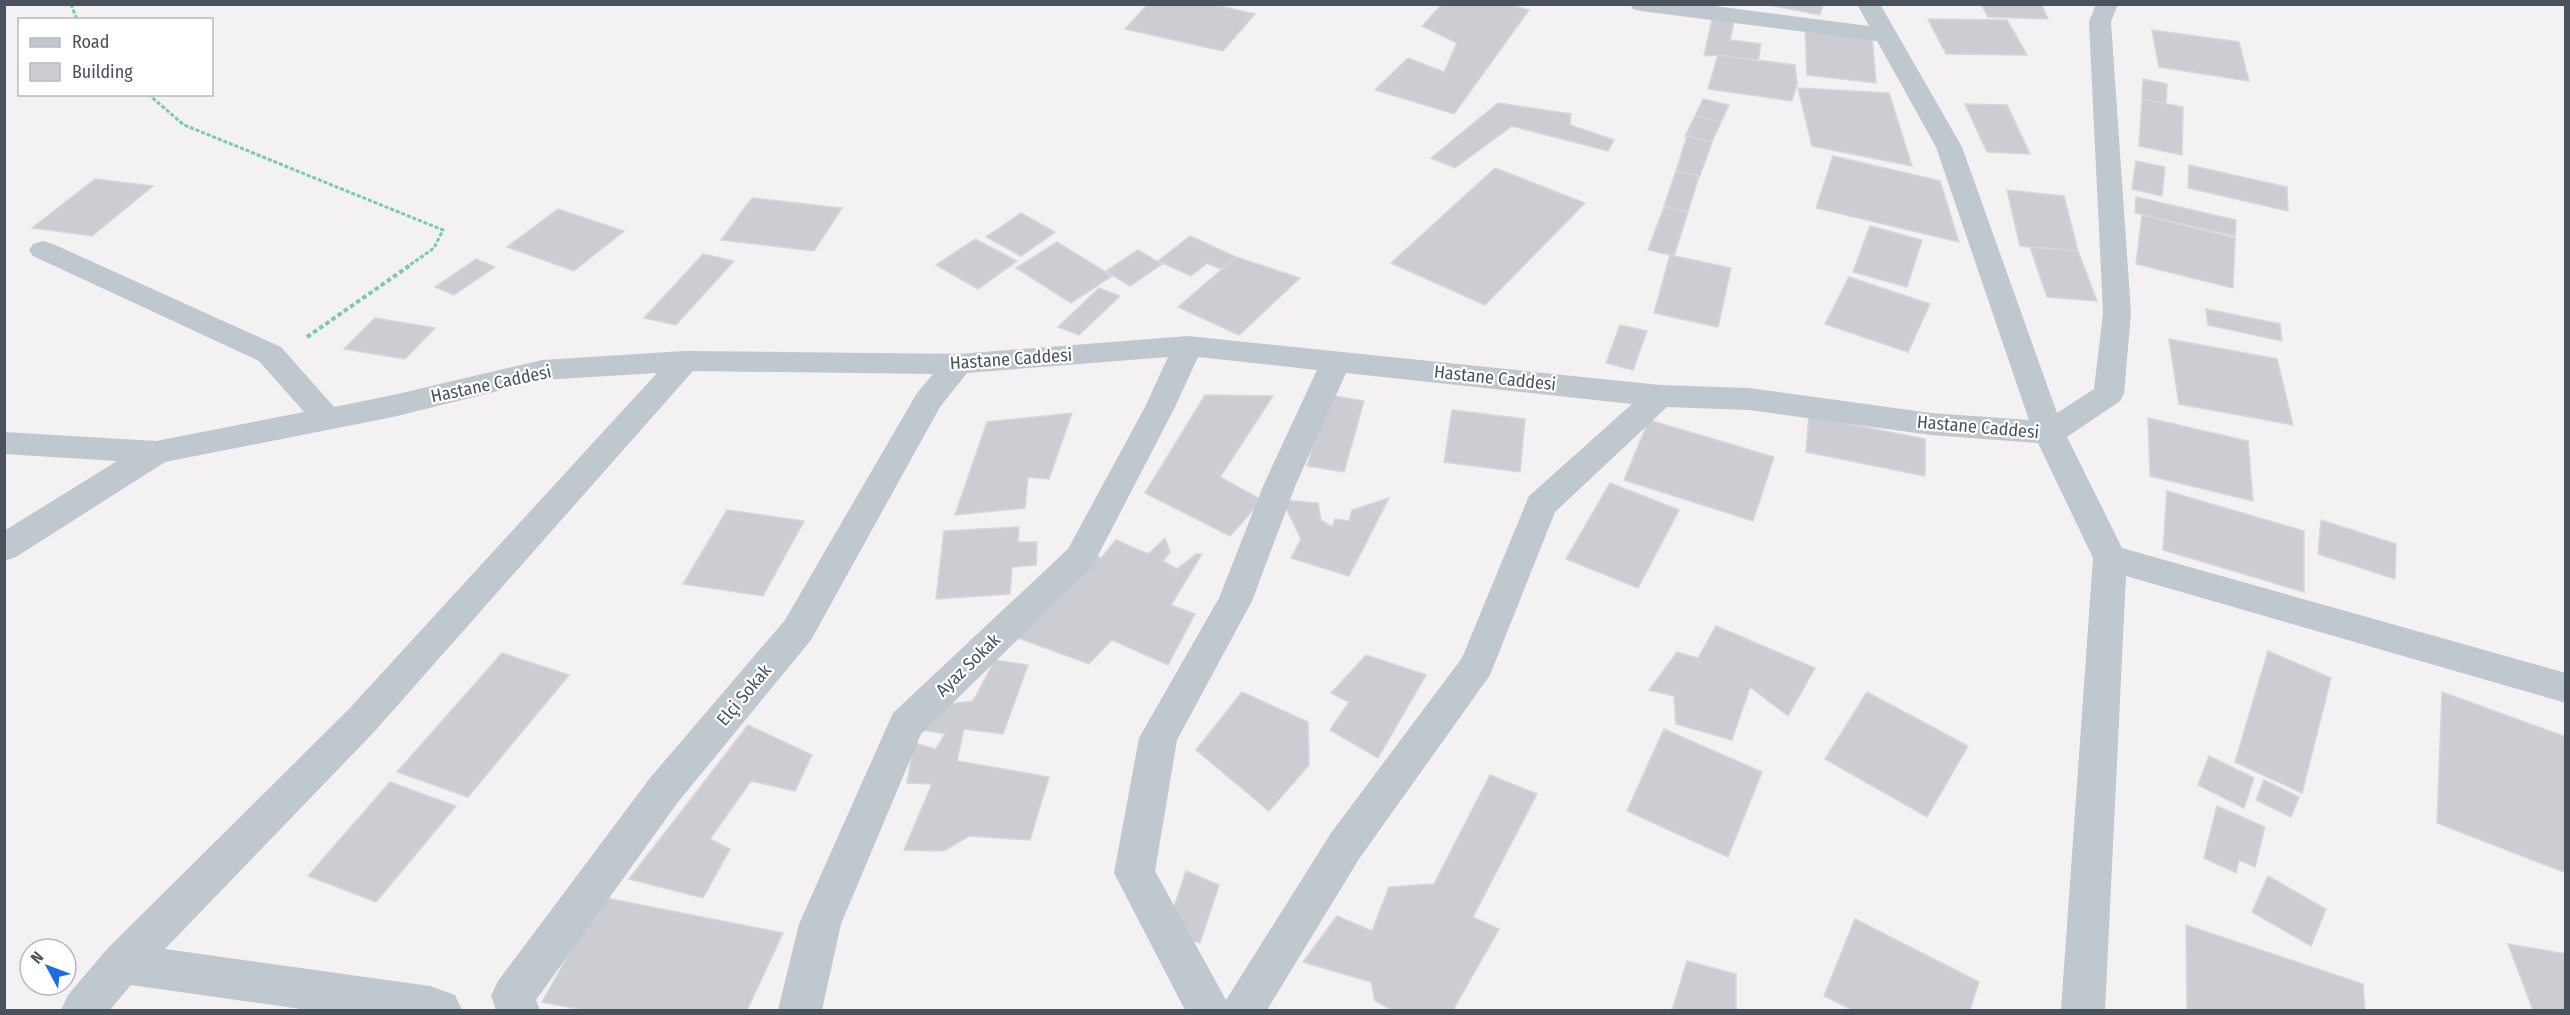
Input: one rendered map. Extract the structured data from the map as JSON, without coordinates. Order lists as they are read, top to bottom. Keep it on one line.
{"streets":{"street":["Hastane Caddesi","Ayaz Sokak","Elçi Sokak"]},"crossings":[["Hastane Caddesi","Ayaz Sokak"],["Hastane Caddesi","Elçi Sokak"]],"legend":["Road","Building"],"north":"top left"}
